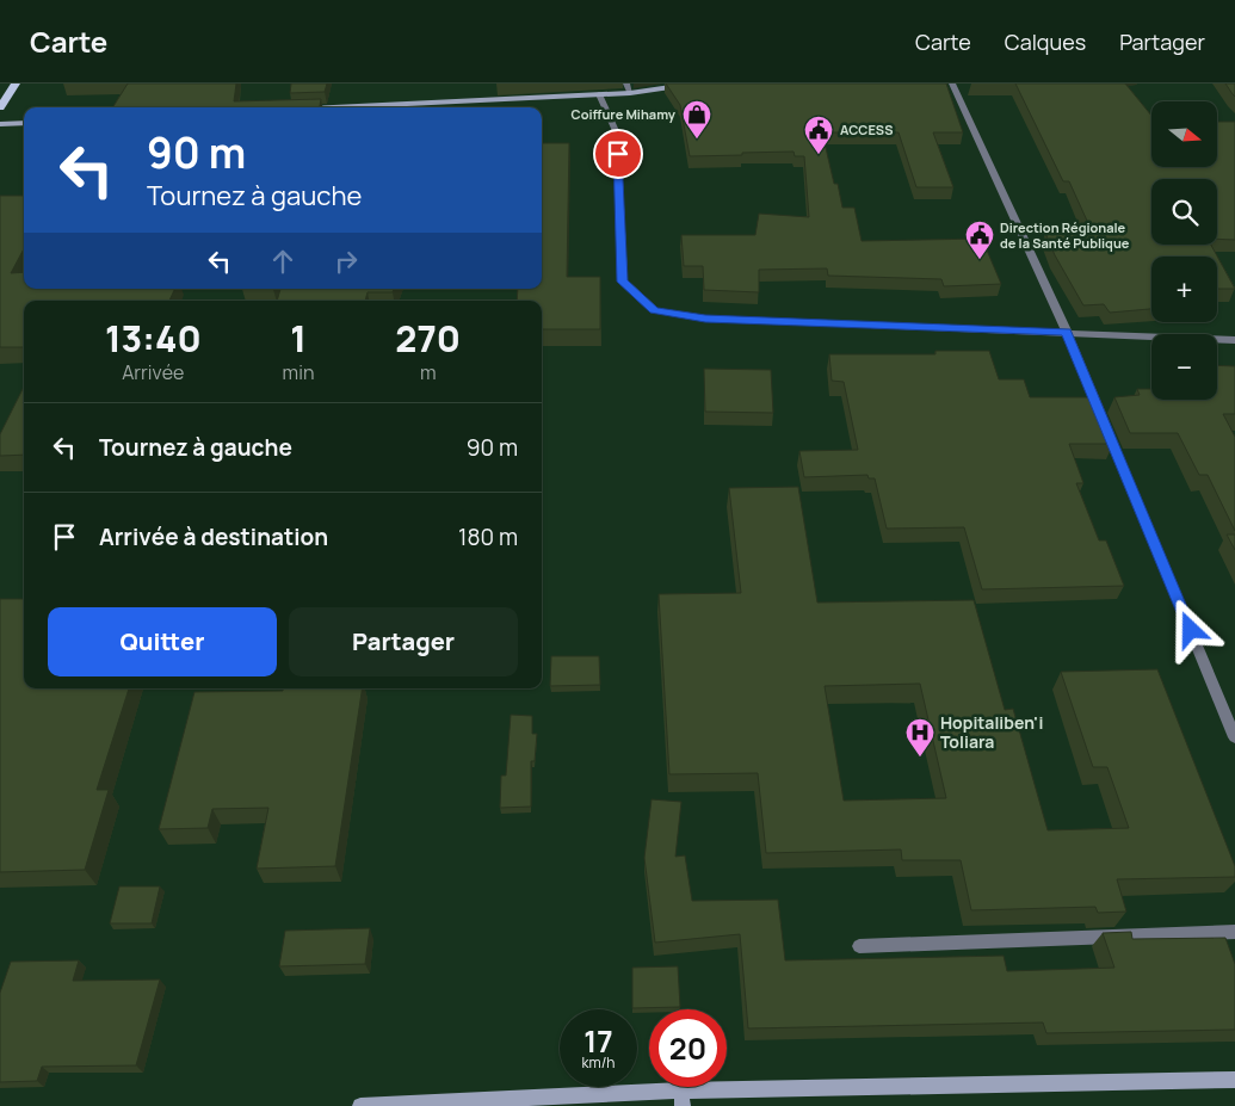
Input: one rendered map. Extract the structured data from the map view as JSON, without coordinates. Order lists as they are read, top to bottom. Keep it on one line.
{"places":{"shop":["Coiffure Mihamy"],"public building":["ACCESS","Direction Régionale de la Santé Publique"],"hospital":["Hopitaliben'i Toliara"]},"north":"right","page":{"header":"Carte","nav":["Carte","Calques","Partager"],"map_buttons":["+","−"],"turn":["90 m","Tournez à gauche"],"eta":["13:40","Arrivée","1","min","270","m"],"list":[{"name":"Tournez à gauche","value":"90 m"},{"name":"Arrivée à destination","value":"180 m"}],"buttons":["Quitter","Partager"],"speed":"17 km/h","limit":"20"}}
